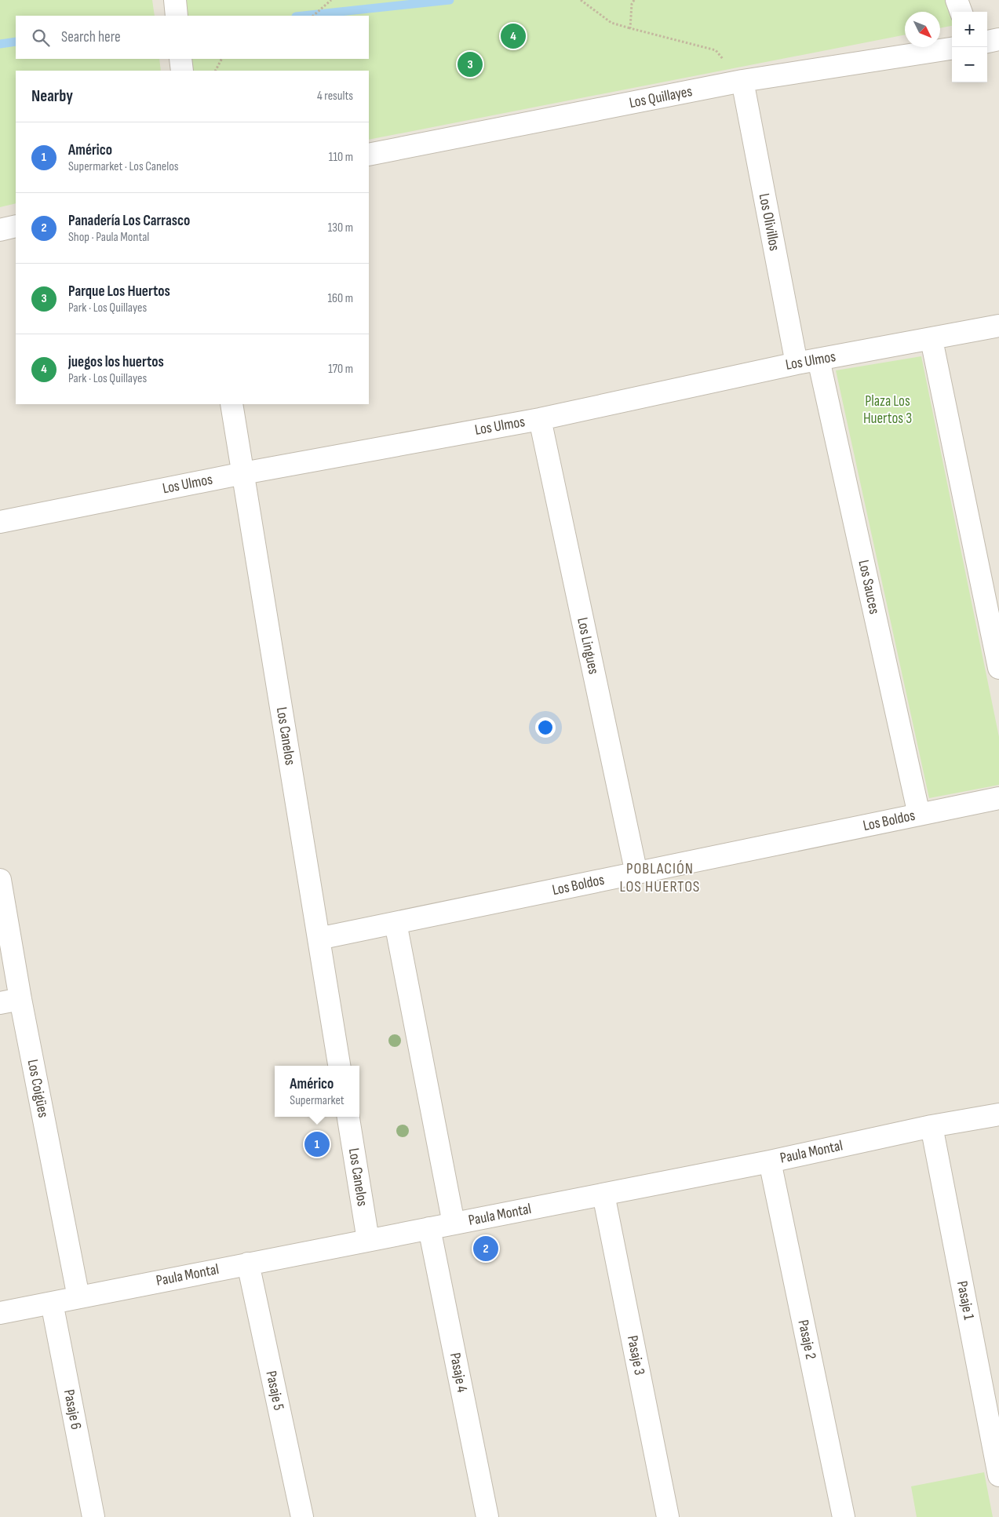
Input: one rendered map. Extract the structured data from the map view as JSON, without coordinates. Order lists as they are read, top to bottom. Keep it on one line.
{"streets":{"street":["Los Quillayes","Los Olivillos","Los Ulmos","Los Sauces","Los Lingues","Los Canelos","Los Boldos","Los Coigües","Paula Montal","Pasaje 1","Pasaje 2","Pasaje 3","Pasaje 4","Pasaje 5","Pasaje 6"]},"crossings":[["Los Quillayes","Los Olivillos"],["Los Olivillos","Los Ulmos"],["Los Ulmos","Los Sauces"],["Los Ulmos","Los Lingues"],["Los Ulmos","Los Canelos"],["Los Sauces","Los Boldos"],["Los Lingues","Los Boldos"],["Los Canelos","Los Boldos"],["Los Canelos","Paula Montal"],["Los Coigües","Paula Montal"],["Paula Montal","Pasaje 1"],["Paula Montal","Pasaje 2"],["Paula Montal","Pasaje 3"],["Paula Montal","Pasaje 4"],["Paula Montal","Pasaje 5"],["Paula Montal","Pasaje 6"]],"districts":["POBLACIÓN LOS HUERTOS"],"parks":["Plaza Los Huertos 3"],"north":"bottom right","page":{"map_buttons":["+","−"],"search":"Search here","pins":["4","3","1","2"],"heading":["Nearby","4 results"],"list":[{"mark":"1","name":"Américo","note":"Supermarket · Los Canelos","value":"110 m"},{"mark":"2","name":"Panadería Los Carrasco","note":"Shop · Paula Montal","value":"130 m"},{"mark":"3","name":"Parque Los Huertos","note":"Park · Los Quillayes","value":"160 m"},{"mark":"4","name":"juegos los huertos","note":"Park · Los Quillayes","value":"170 m"}],"popup":["Américo","Supermarket"]}}
